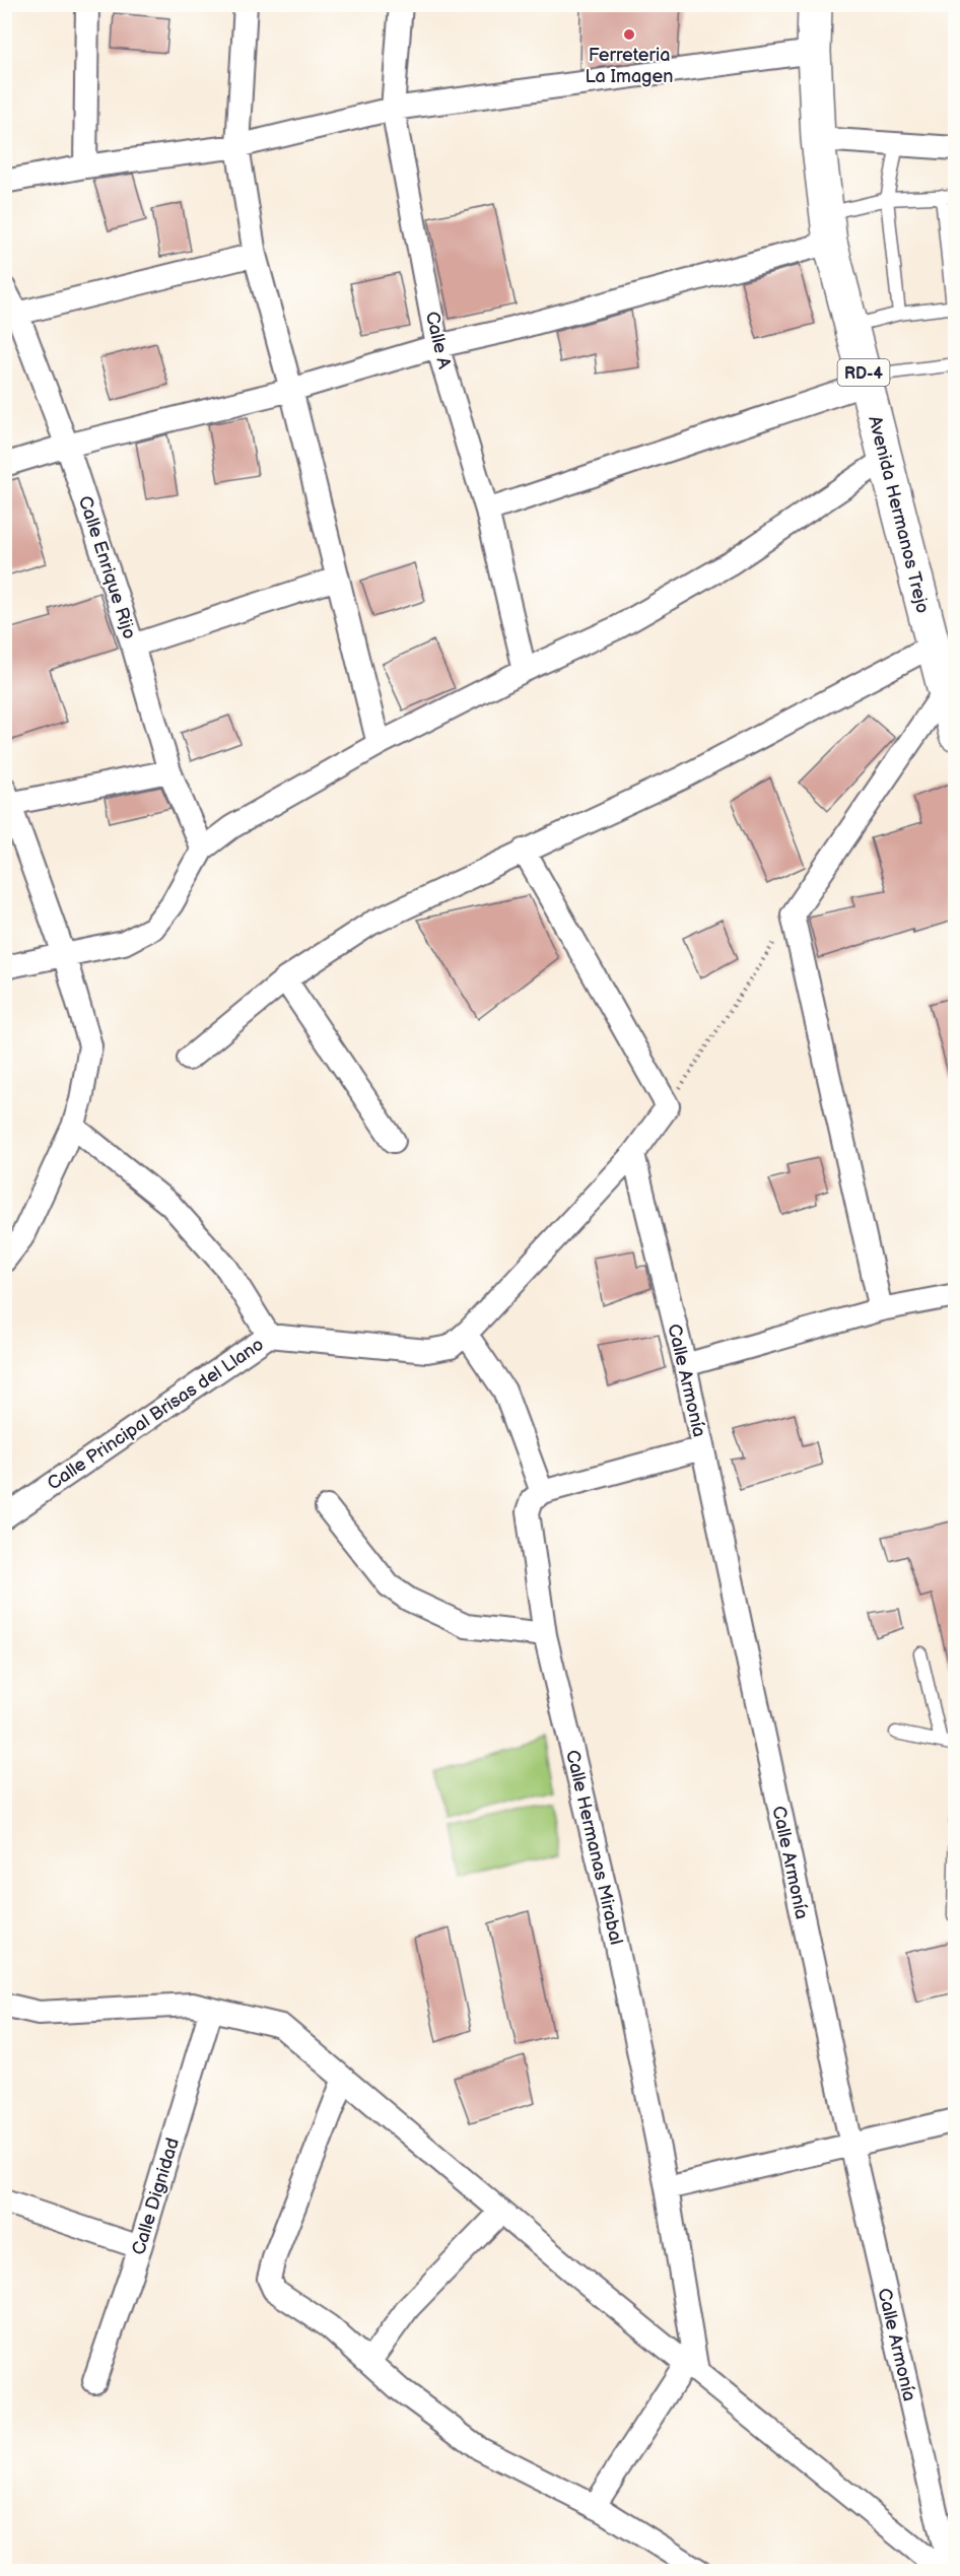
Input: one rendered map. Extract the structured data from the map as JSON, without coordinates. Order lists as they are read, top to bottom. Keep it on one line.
{"streets":{"main road":["RD-4","Avenida Hermanos Trejo"],"street":["Calle A","Calle Enrique Rijo","Calle Armonía","Calle Principal Brisas del Llano","Calle Hermanas Mirabal","Calle Dignidad"]},"crossings":[["Calle Armonía","Calle Principal Brisas del Llano"]],"places":["Ferreteria La Imagen"]}
